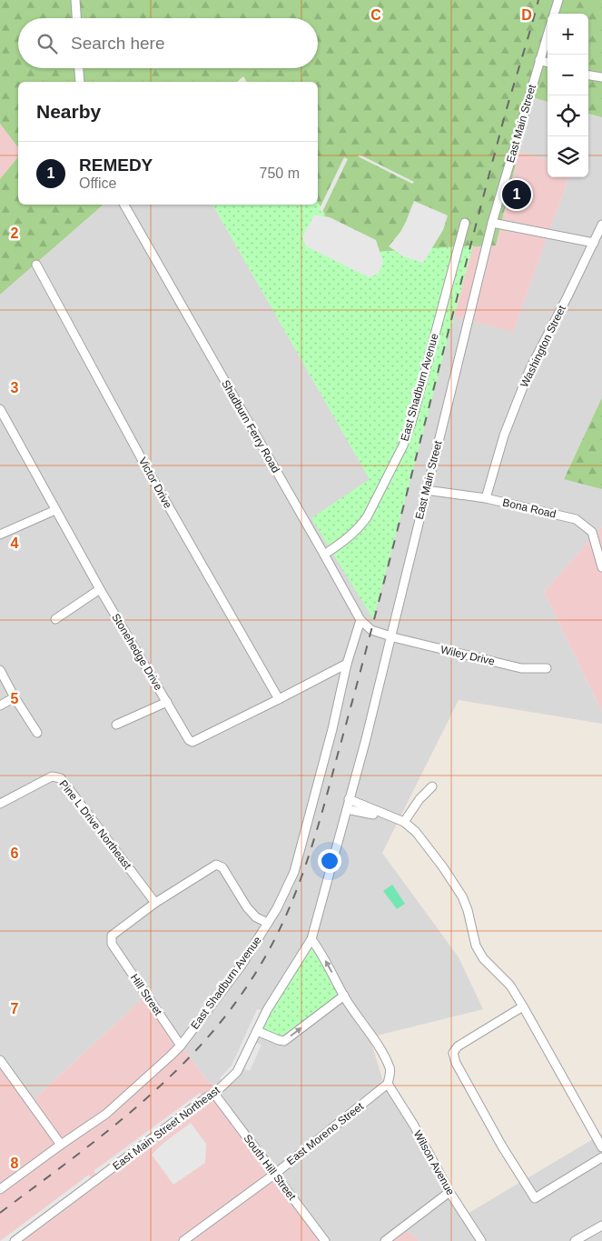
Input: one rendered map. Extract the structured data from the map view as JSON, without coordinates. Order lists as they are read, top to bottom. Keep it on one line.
{"streets":{"street":["East Main Street","Washington Street","East Shadburn Avenue","Shadburn Ferry Road","Victor Drive","Bona Road","Stonehedge Drive","Wiley Drive","Pine L Drive Northeast","Hill Street","East Main Street Northeast","East Moreno Street","Wilson Avenue","South Hill Street"]},"crossings":[["East Main Street","Shadburn Ferry Road"],["East Main Street","Bona Road"],["East Main Street","Wiley Drive"],["East Main Street","East Main Street Northeast"],["Washington Street","Bona Road"],["East Shadburn Avenue","Shadburn Ferry Road"],["East Shadburn Avenue","Stonehedge Drive"],["East Shadburn Avenue","Hill Street"],["Shadburn Ferry Road","Wiley Drive"],["Victor Drive","Stonehedge Drive"],["Pine L Drive Northeast","Hill Street"],["East Main Street Northeast","South Hill Street"],["East Moreno Street","Wilson Avenue"],["East Moreno Street","South Hill Street"]],"page":{"map_buttons":["+","−"],"search":"Search here","heading":"Nearby","list":[{"mark":"1","name":"REMEDY","note":"Office","value":"750 m"}],"pins":"1"},"grid":{"columns":["C","D"],"rows":["2","3","4","5","6","7","8"]}}
